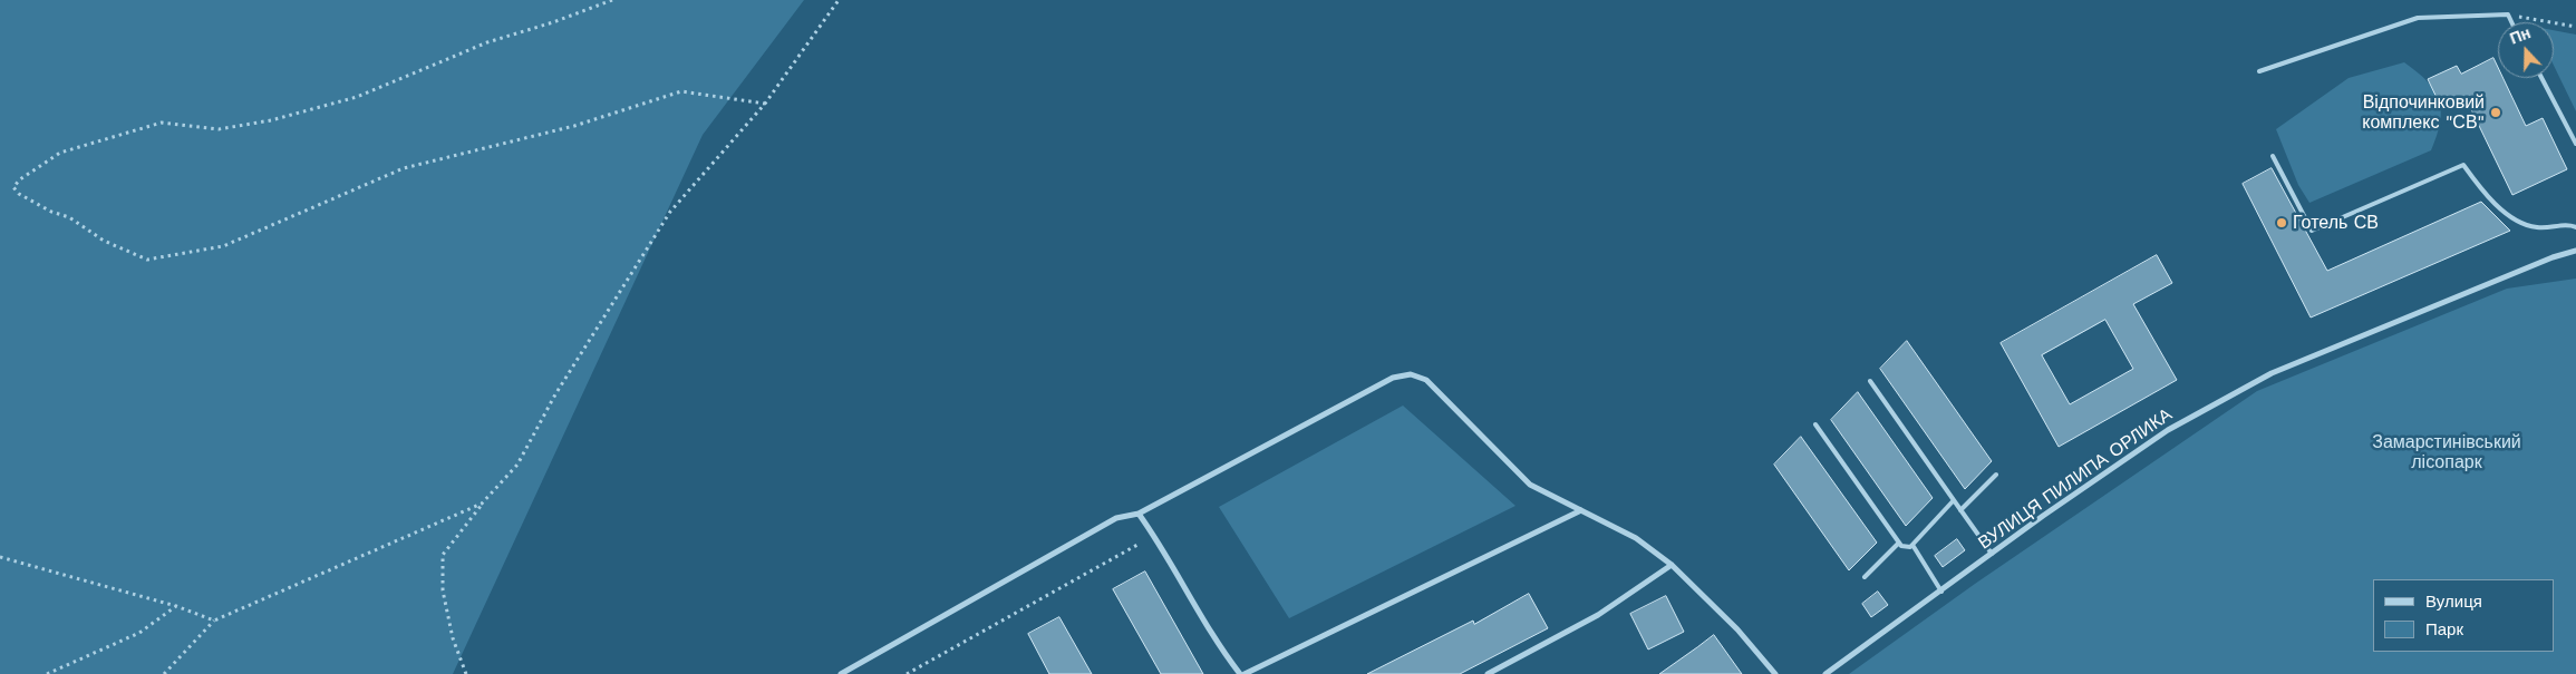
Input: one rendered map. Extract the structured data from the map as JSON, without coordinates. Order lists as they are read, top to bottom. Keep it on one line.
{"streets":{"street":["ВУЛИЦЯ ПИЛИПА ОРЛИКА"]},"parks":["Замарстинівський лісопарк"],"places":["Відпочинковий комплекс \"СВ\"","Готель СВ"],"legend":["Вулиця","Парк"],"north":"top"}
